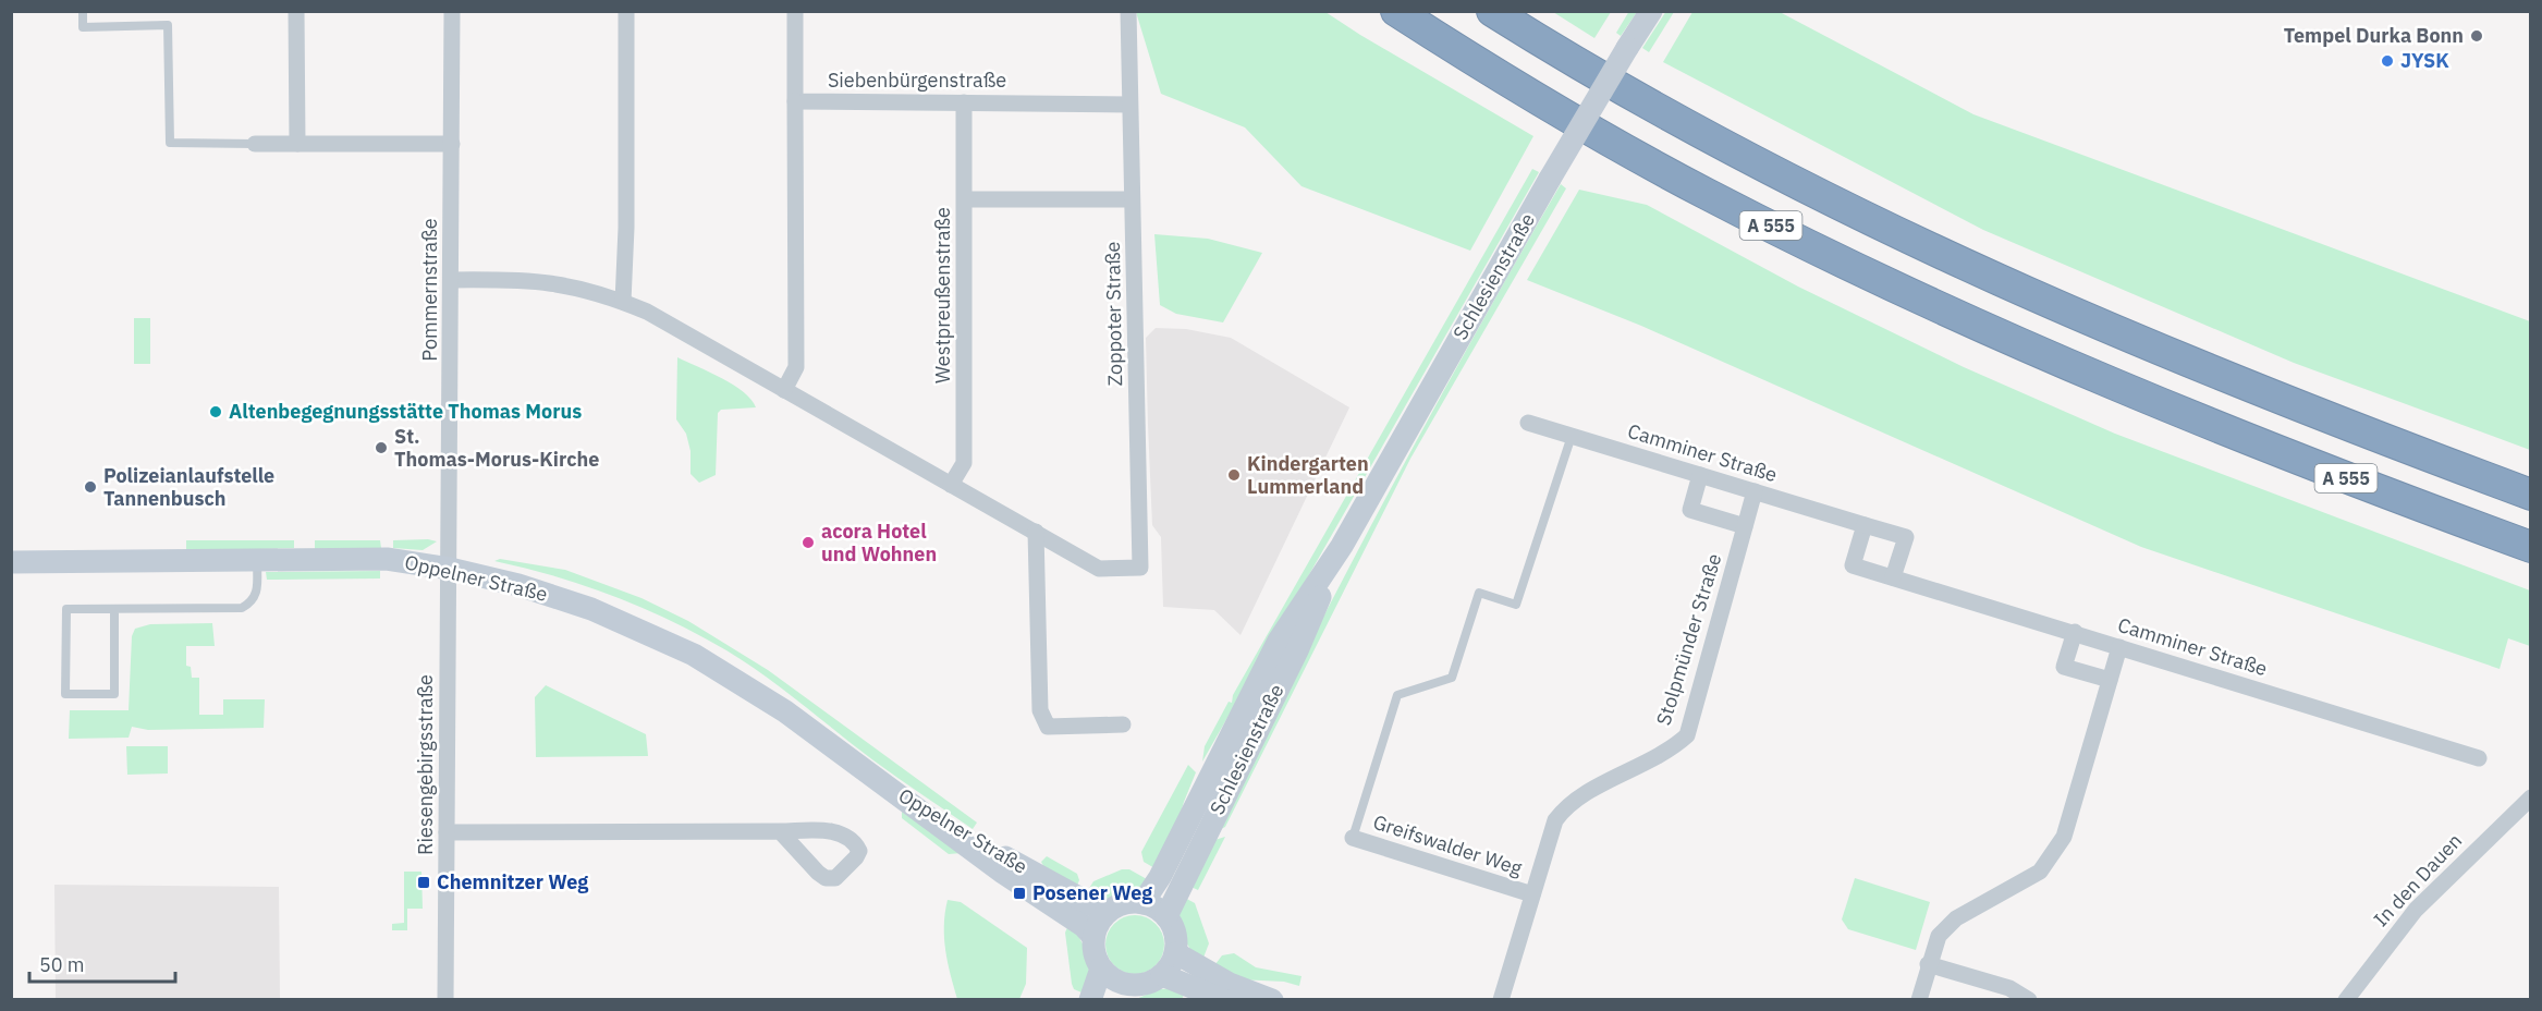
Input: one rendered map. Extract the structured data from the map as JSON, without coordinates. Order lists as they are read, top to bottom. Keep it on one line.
{"streets":{"highway":["A 555"],"street":["Siebenbürgenstraße","Schlesienstraße","Pommernstraße","Westpreußenstraße","Zoppoter Straße","Camminer Straße","Oppelner Straße","Stolpmünder Straße","Riesengebirgsstraße","Greifswalder Weg","In den Dauen"]},"crossings":[["Siebenbürgenstraße","Westpreußenstraße"],["Siebenbürgenstraße","Zoppoter Straße"],["Schlesienstraße","Oppelner Straße"],["Pommernstraße","Oppelner Straße"],["Pommernstraße","Riesengebirgsstraße"],["Camminer Straße","Stolpmünder Straße"],["Camminer Straße","Greifswalder Weg"],["Oppelner Straße","Riesengebirgsstraße"],["Stolpmünder Straße","Greifswalder Weg"]],"places":{"other":["Tempel Durka Bonn","JYSK","Altenbegegnungsstätte Thomas Morus","St. Thomas-Morus-Kirche","Kindergarten Lummerland","Polizeianlaufstelle Tannenbusch","acora Hotel und Wohnen"],"transit":["Chemnitzer Weg","Posener Weg"]},"scale_bar":"50 m"}
